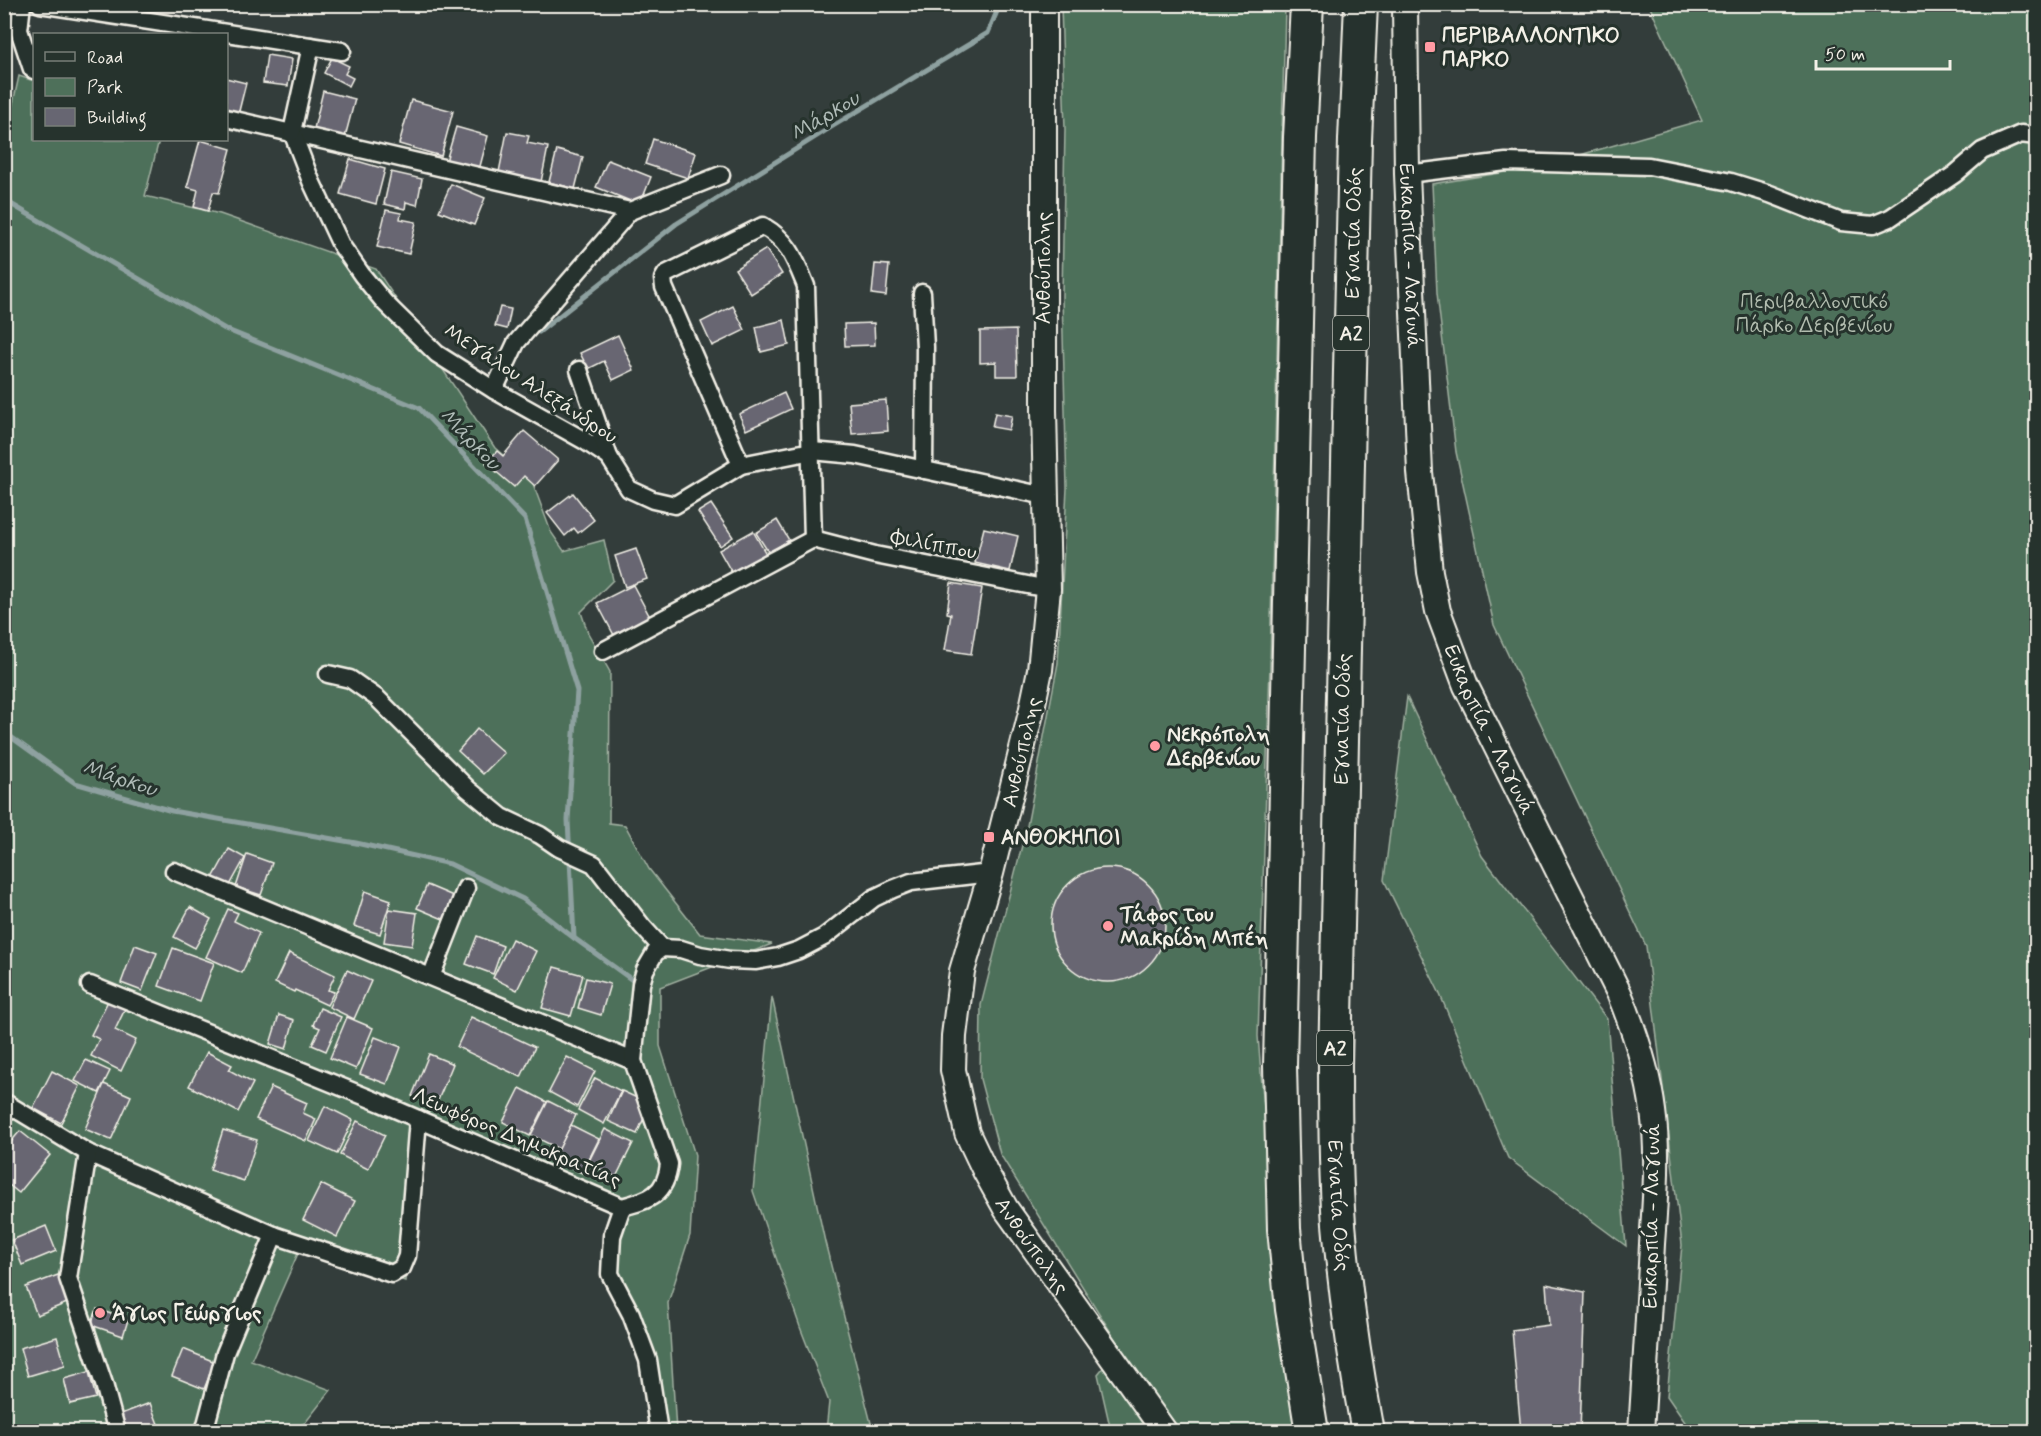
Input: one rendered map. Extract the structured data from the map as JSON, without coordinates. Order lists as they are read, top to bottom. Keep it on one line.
{"streets":{"highway":["Εγνατία Οδός","Α2"],"street":["Ευκαρπία - Λαγυνά","Ανθούπολης","Μεγάλου Αλεξάνδρου","Φιλίππου","Λεωφόρος Δημοκρατίας"]},"crossings":[["Ανθούπολης","Μεγάλου Αλεξάνδρου"],["Ανθούπολης","Φιλίππου"]],"water":["Μάρκου"],"parks":["Περιβαλλοντικό Πάρκο Δερβενίου"],"places":{"transit":["ΠΕΡΙΒΑΛΛΟΝΤΙΚΟ ΠΑΡΚΟ","ΑΝΘΟΚΗΠΟΙ"],"other":["Νεκρόπολη Δερβενίου","Τάφος του Μακρίδη Μπέη","Άγιος Γεώργιος"]},"legend":["Road","Park","Building"],"scale_bar":"50 m"}
